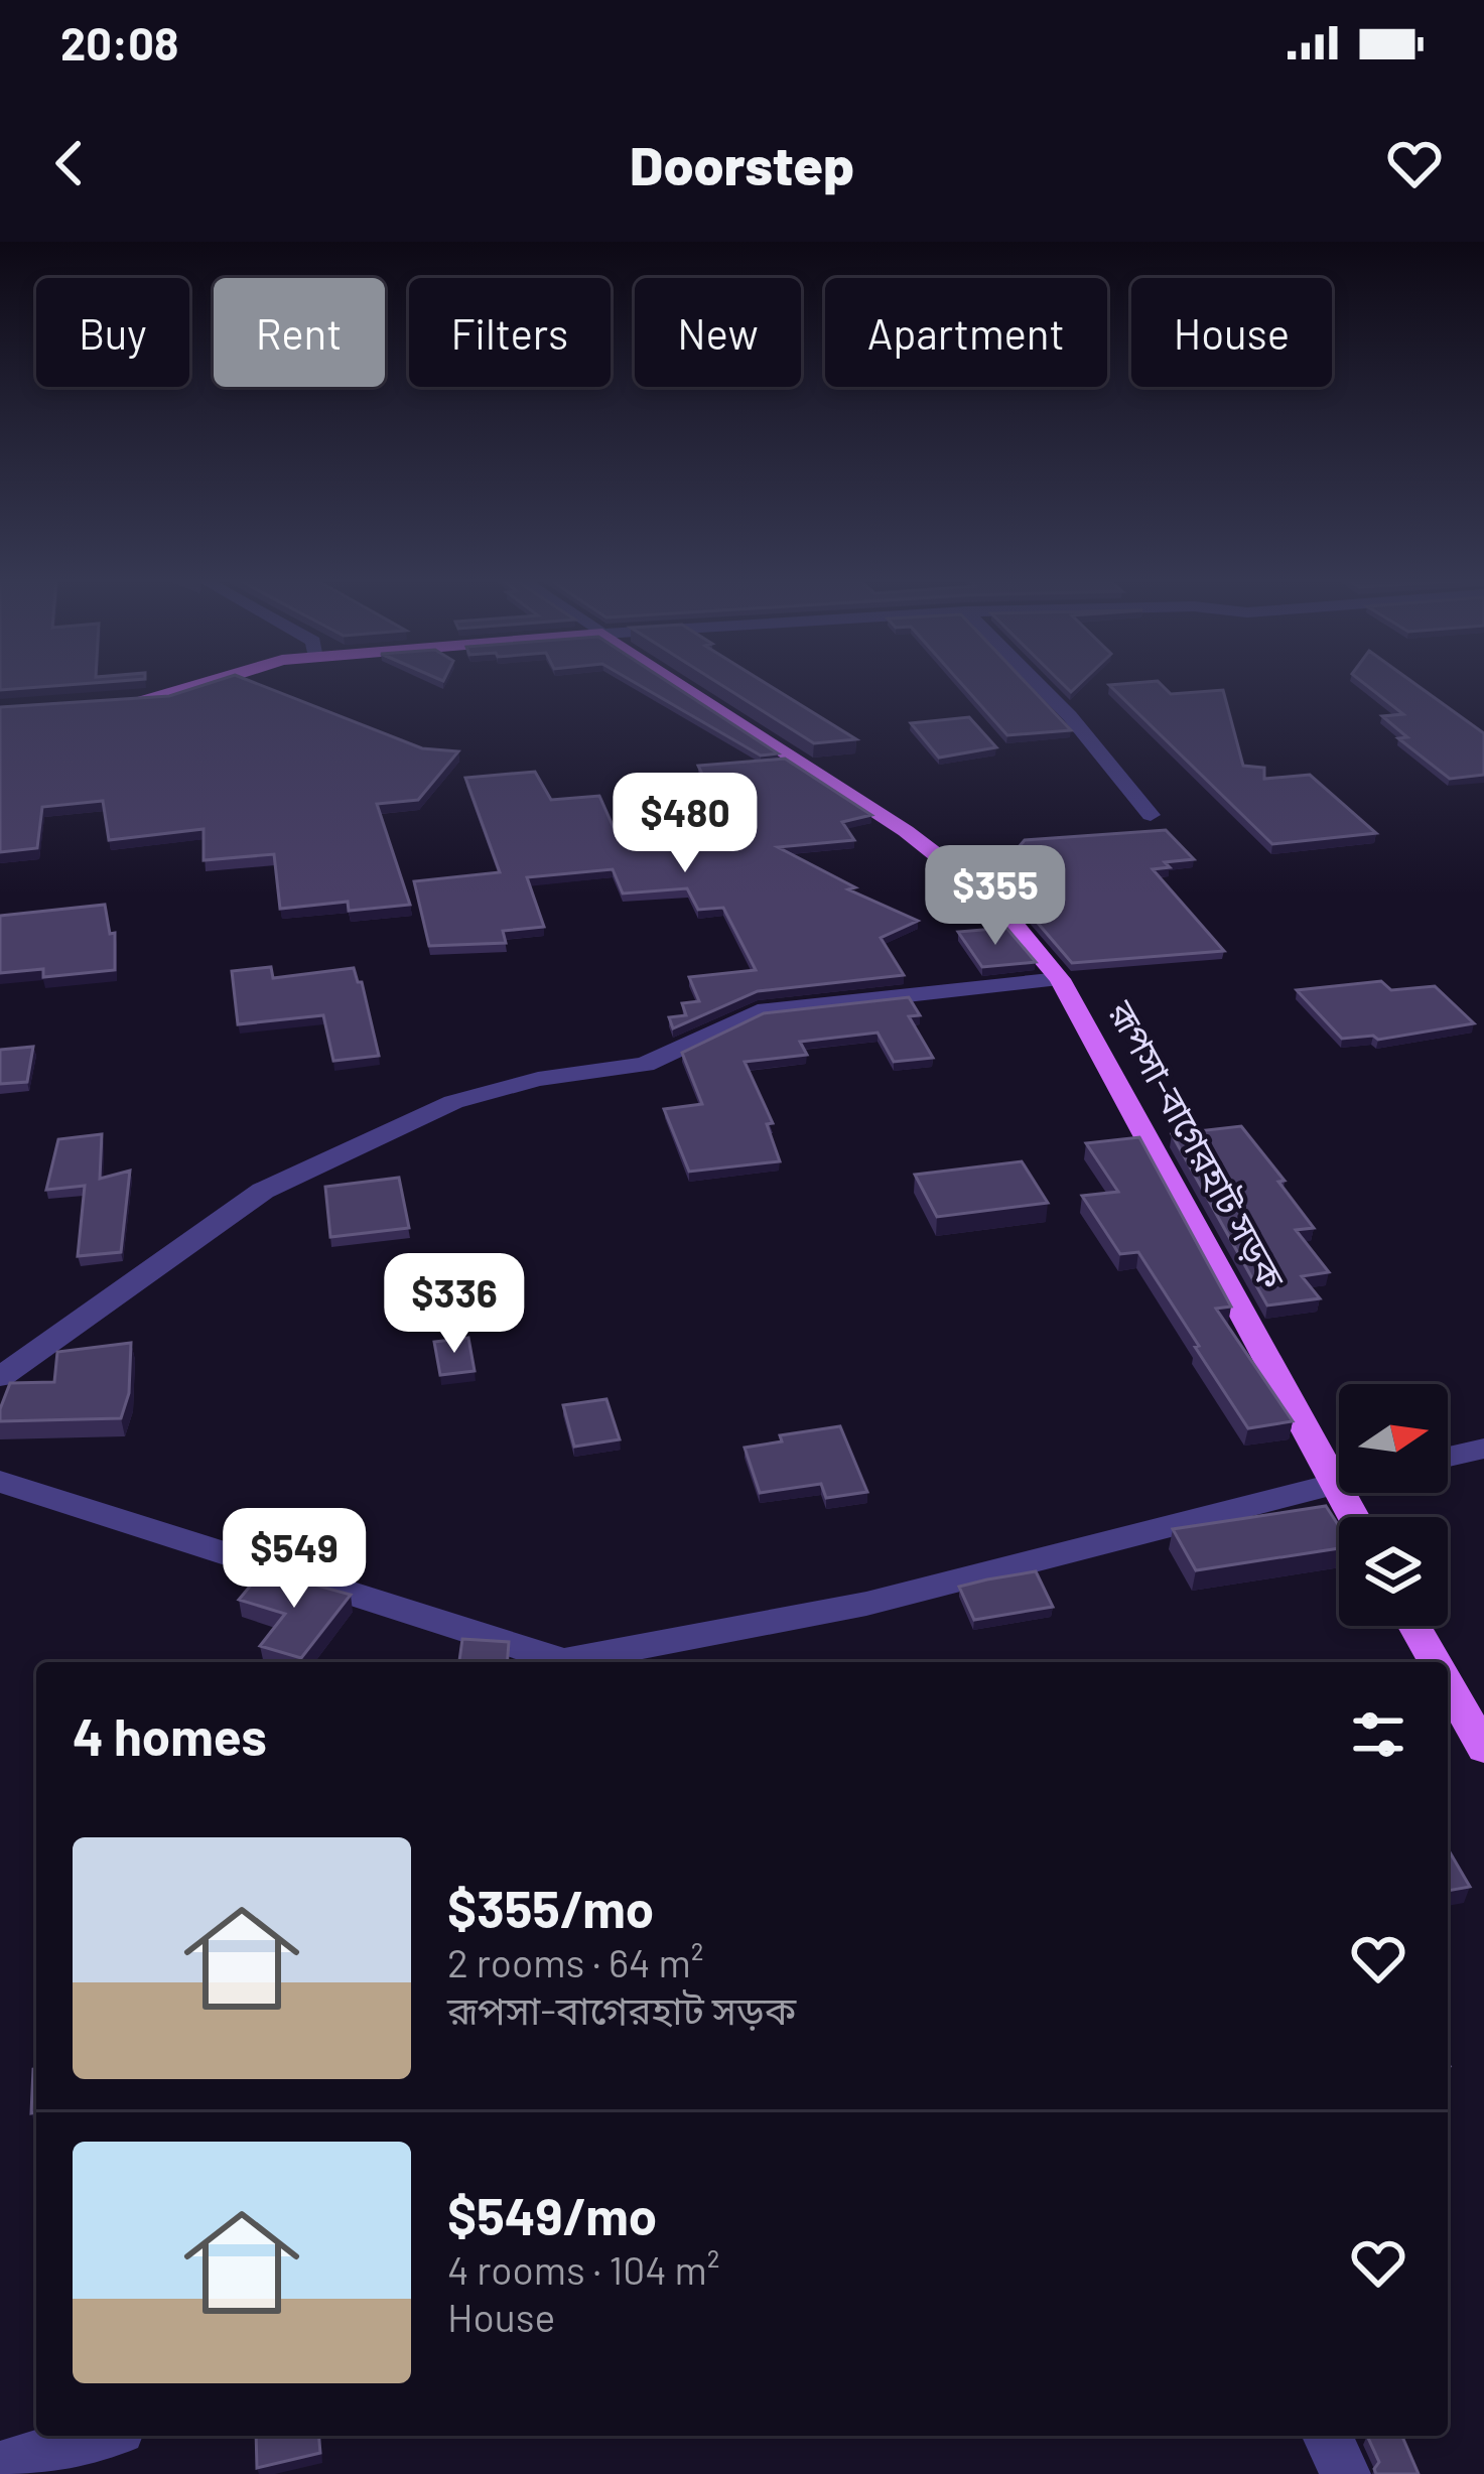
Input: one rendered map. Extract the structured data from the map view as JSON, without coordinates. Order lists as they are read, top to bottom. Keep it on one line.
{"streets":{"main road":["রূপসা-বাগেরহাট সড়ক"]},"north":"right","page":{"status":"20:08","header":"Doorstep","chip":["Buy","Rent","Filters","New","Apartment","House"],"price":["$480","$355","$336","$549"],"heading":"4 homes","list":[{"name":"$355/mo","note":"2 rooms · 64 m² · রূপসা-বাগেরহাট সড়ক"},{"name":"$549/mo","note":"4 rooms · 104 m² · House"}]}}
